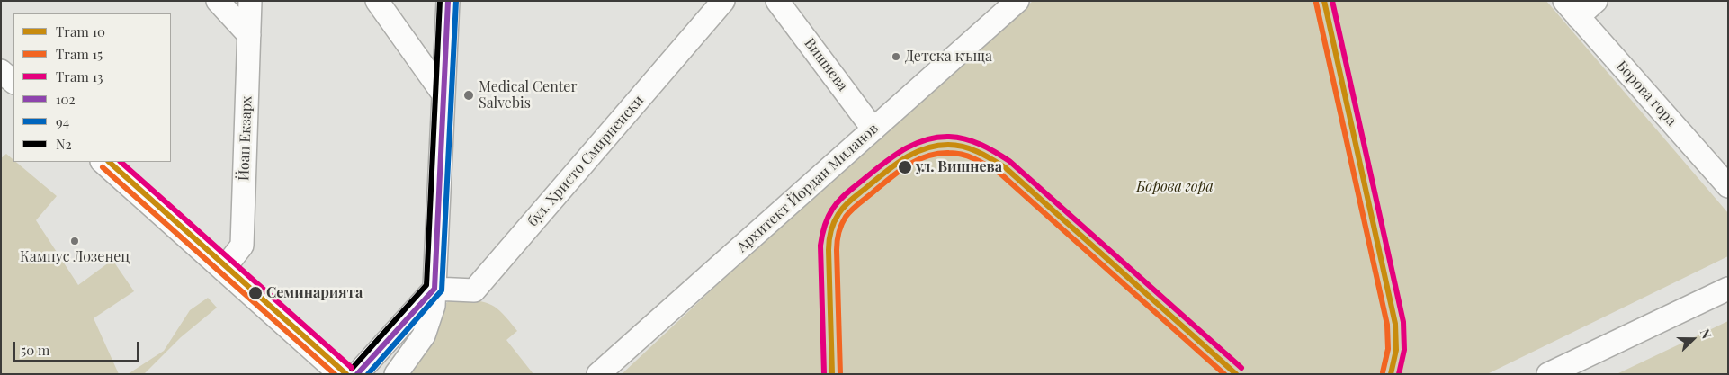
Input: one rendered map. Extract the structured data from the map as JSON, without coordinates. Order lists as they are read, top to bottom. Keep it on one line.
{"streets":{"street":["Вишнева","Борова гора","Йоан Екзарх","бул. Христо Смирненски","Архитект Йордан Миланов"]},"crossings":[["Вишнева","Архитект Йордан Миланов"]],"parks":["Борова гора"],"places":["Детска къща","Medical Center Salvebis","ул. Вишнева","Кампус Лозенец","Семинарията"],"lines":["tram line 10","tram line 13","transit line 102","transit line 94","transit line N2","tram line 15"],"legend":["Tram 10","Tram 15","Tram 13","102","94","N2"],"scale_bar":"50 m","north":"right"}
